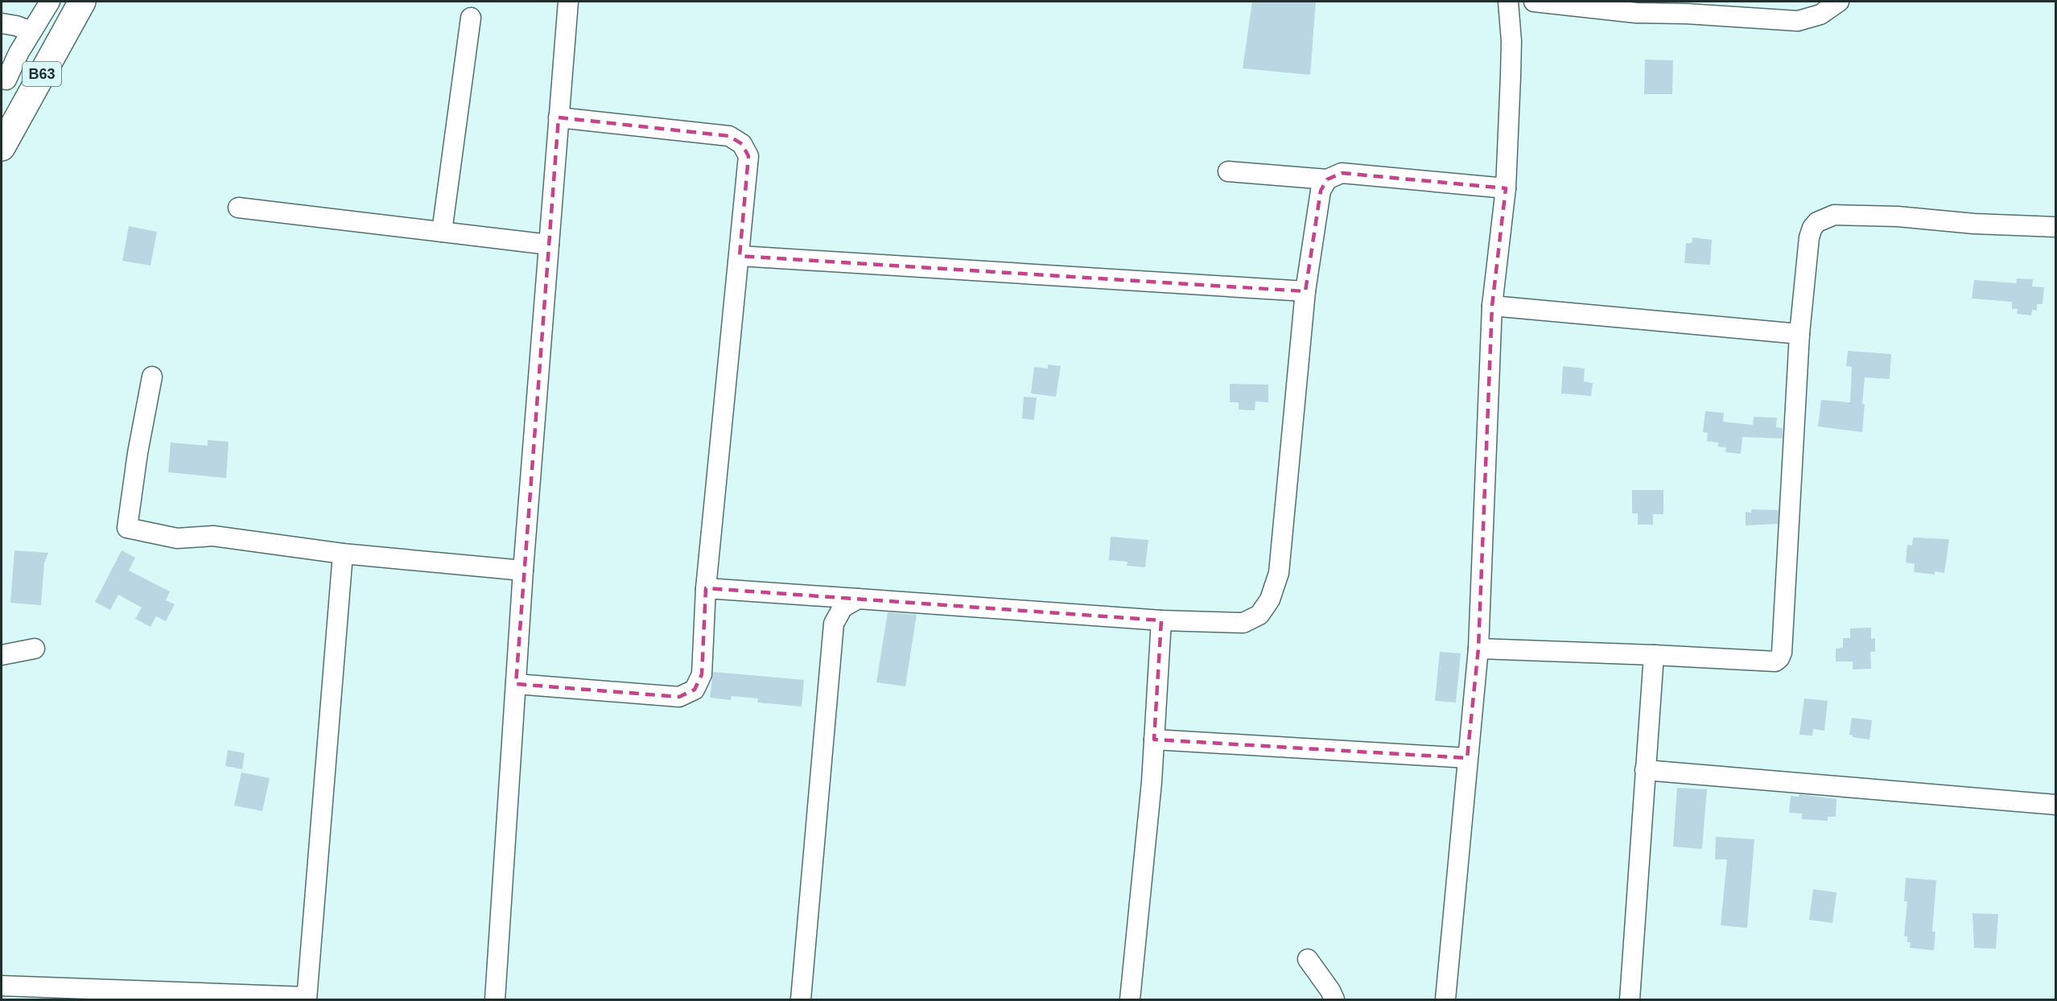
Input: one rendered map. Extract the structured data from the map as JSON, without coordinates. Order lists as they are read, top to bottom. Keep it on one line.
{"streets":{"highway":["B63"]}}
